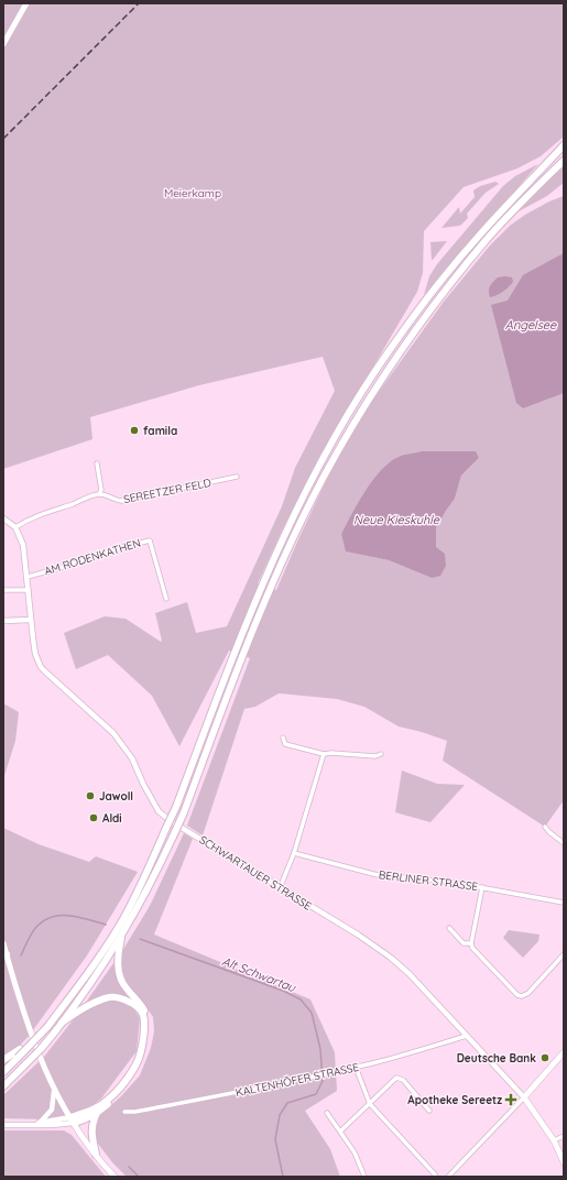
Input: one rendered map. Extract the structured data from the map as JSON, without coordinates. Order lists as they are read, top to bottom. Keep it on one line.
{"streets":{"street":["SEREETZER FELD","AM RODENKATHEN","SCHWARTAUER STRASSE","BERLINER STRASSE","KALTENHÖFER STRASSE"]},"crossings":[["AM RODENKATHEN","SCHWARTAUER STRASSE"],["SCHWARTAUER STRASSE","KALTENHÖFER STRASSE"]],"water":["Angelsee","Neue Kieskuhle","Alt Schwartau"],"parks":["Meierkamp"],"places":{"other":["famila","Jawoll","Aldi","Deutsche Bank"],"health":["Apotheke Sereetz"]}}
